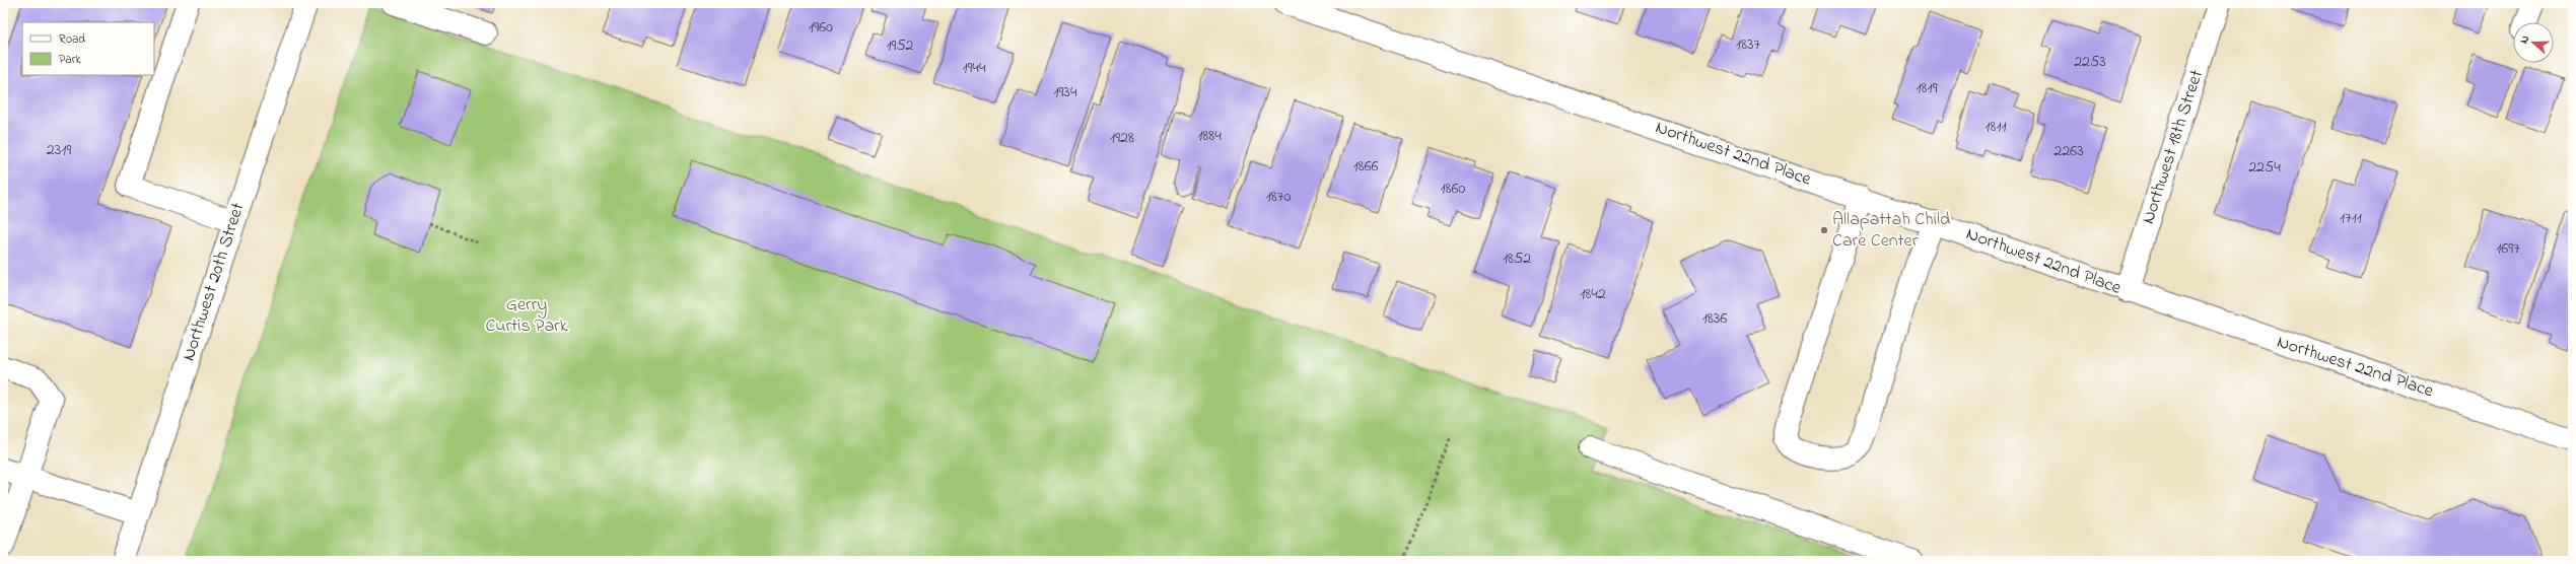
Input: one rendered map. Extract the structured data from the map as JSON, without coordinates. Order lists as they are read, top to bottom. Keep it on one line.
{"streets":{"street":["Northwest 18th Street","Northwest 22nd Place","Northwest 20th Street"]},"crossings":[["Northwest 18th Street","Northwest 22nd Place"]],"parks":["Gerry Curtis Park"],"places":["Allapattah Child Care Center"],"house_numbers":["1960","1837","1952","2253","1944","1819","1934","1811","1884","1928","2319","2263","1866","2254","1860","1870","1711","1697","1852","1842","1836"],"legend":["Road","Park"],"north":"left"}
